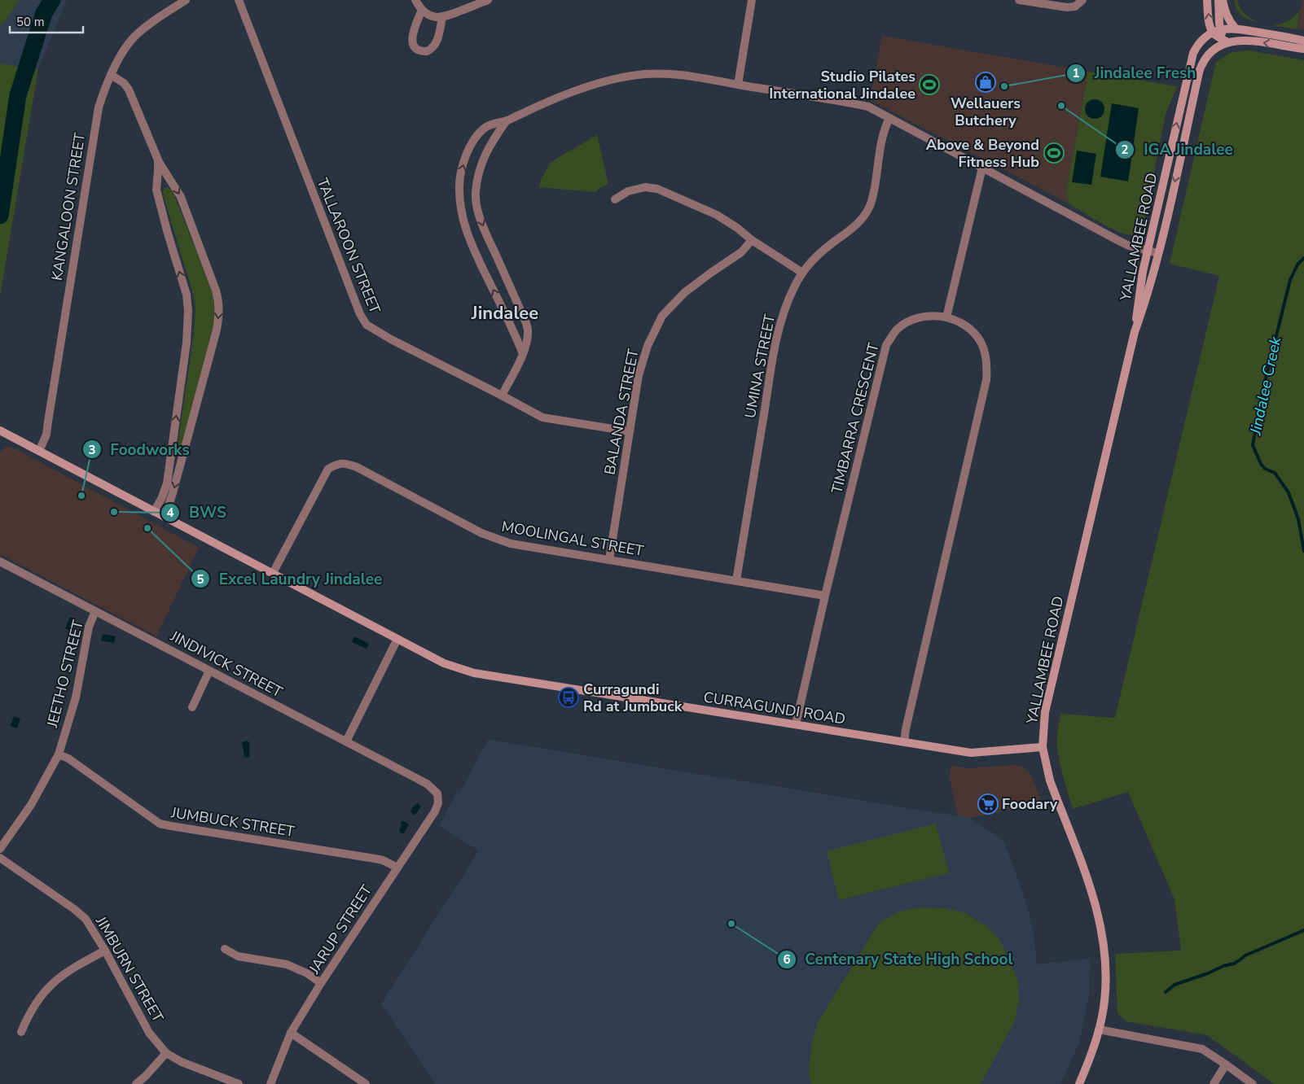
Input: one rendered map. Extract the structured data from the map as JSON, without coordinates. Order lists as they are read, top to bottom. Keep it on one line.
{"streets":{"main road":["YALLAMBEE ROAD","CURRAGUNDI ROAD"],"street":["KANGALOON STREET","TALLAROON STREET","UMINA STREET","BALANDA STREET","TIMBARRA CRESCENT","MOOLINGAL STREET","JINDIVICK STREET","JEETHO STREET","JUMBUCK STREET","JARUP STREET","JIMBURN STREET"]},"crossings":[["KANGALOON STREET","CURRAGUNDI ROAD"],["YALLAMBEE ROAD","CURRAGUNDI ROAD"],["TALLAROON STREET","BALANDA STREET"],["UMINA STREET","MOOLINGAL STREET"],["BALANDA STREET","MOOLINGAL STREET"],["TIMBARRA CRESCENT","MOOLINGAL STREET"],["TIMBARRA CRESCENT","CURRAGUNDI ROAD"],["MOOLINGAL STREET","CURRAGUNDI ROAD"],["JINDIVICK STREET","JEETHO STREET"],["JINDIVICK STREET","JARUP STREET"],["JEETHO STREET","JUMBUCK STREET"],["JUMBUCK STREET","JARUP STREET"]],"districts":["Jindalee"],"water":["Jindalee Creek"],"places":{"shop":["Wellauers Butchery"],"sports":["Studio Pilates International Jindalee","Above & Beyond Fitness Hub"],"other":["Jindalee Fresh","IGA Jindalee","Foodworks","BWS","Excel Laundry Jindalee","Centenary State High School"],"bus stop":["Curragundi Rd at Jumbuck"],"supermarket":["Foodary"]},"scale_bar":"50 m"}
